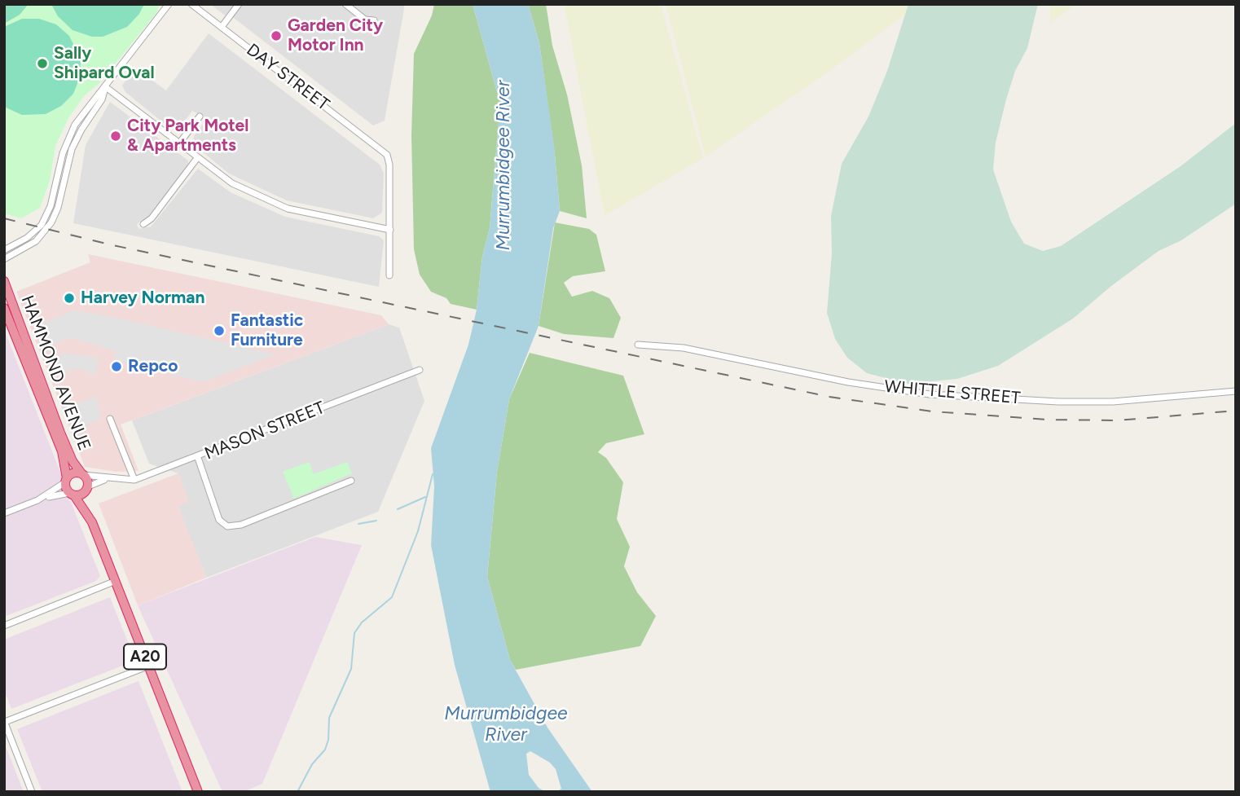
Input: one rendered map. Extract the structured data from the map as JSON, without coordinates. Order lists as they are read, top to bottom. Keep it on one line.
{"streets":{"highway":["HAMMOND AVENUE","A20"],"street":["DAY STREET","WHITTLE STREET","MASON STREET"]},"crossings":[["HAMMOND AVENUE","MASON STREET"],["HAMMOND AVENUE","A20"],["MASON STREET","A20"]],"water":["Murrumbidgee River"],"places":["Garden City Motor Inn","Sally Shipard Oval","City Park Motel & Apartments","Harvey Norman","Fantastic Furniture","Repco"]}
